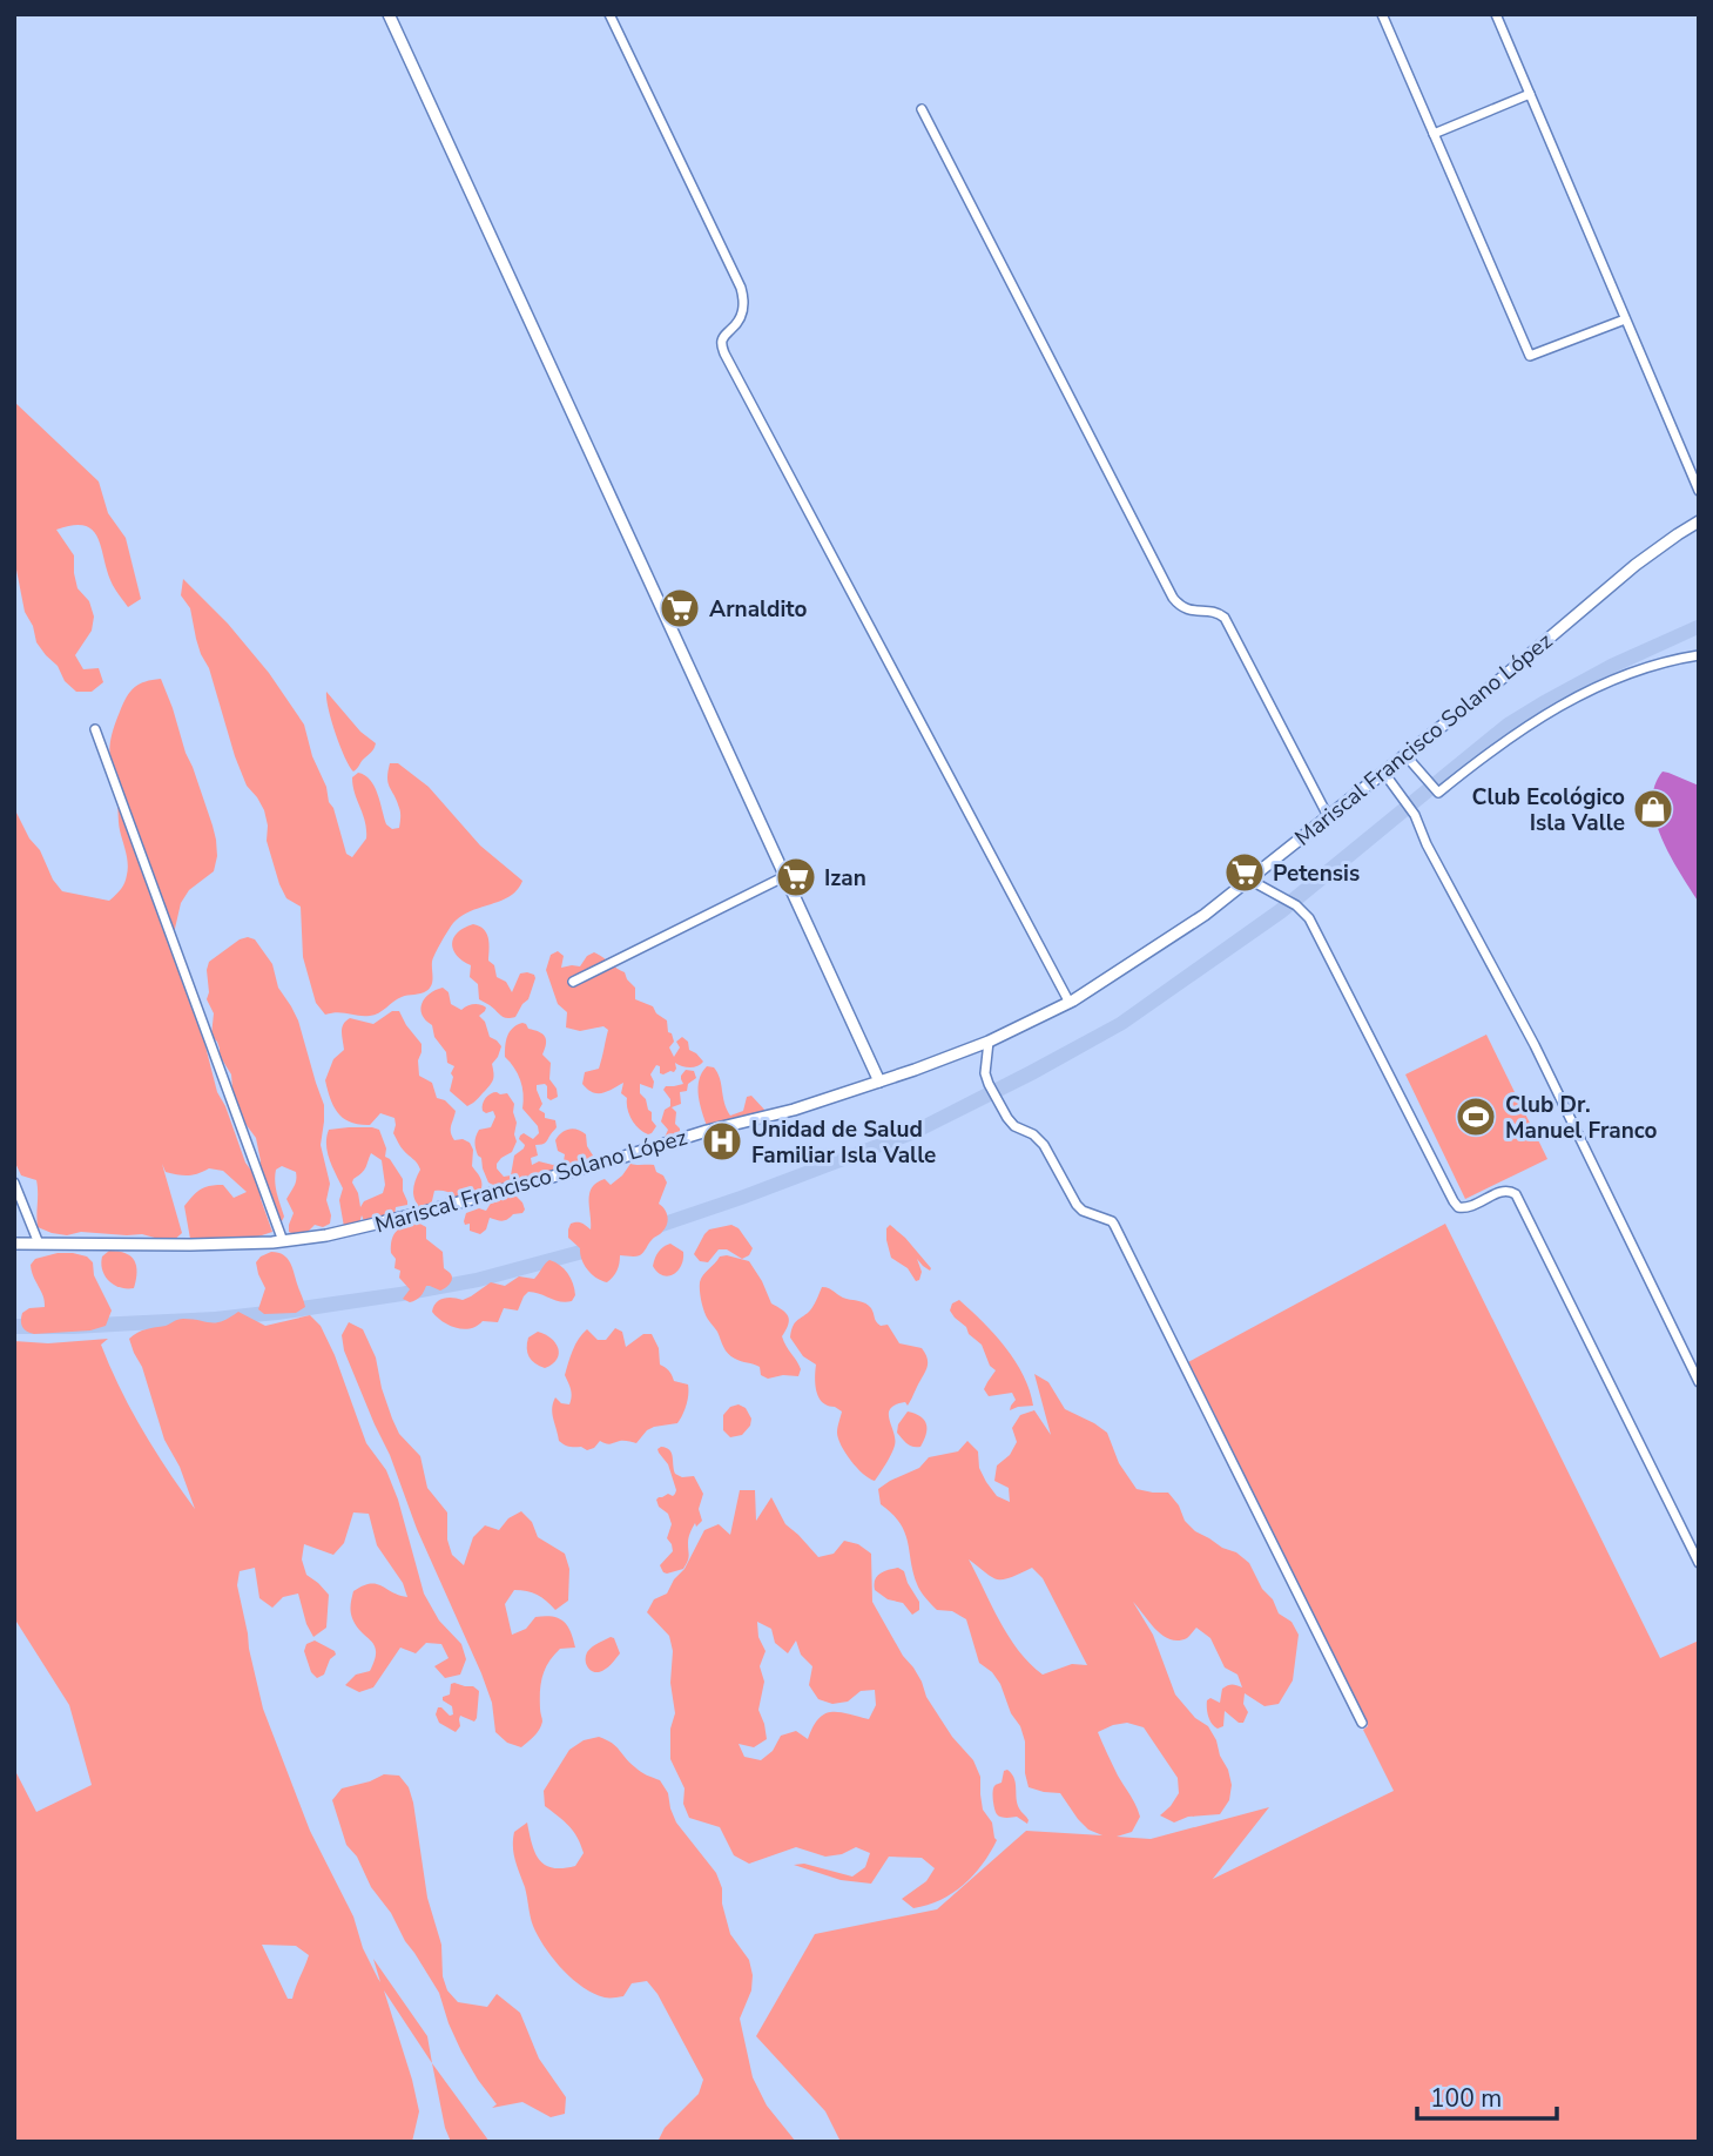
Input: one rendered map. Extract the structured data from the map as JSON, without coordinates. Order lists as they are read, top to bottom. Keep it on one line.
{"streets":{"street":["Mariscal Francisco Solano López"]},"places":{"supermarket":["Arnaldito","Petensis","Izan"],"shop":["Club Ecológico Isla Valle"],"sports":["Club Dr. Manuel Franco"],"hospital":["Unidad de Salud Familiar Isla Valle"]},"scale_bar":"100 m"}
